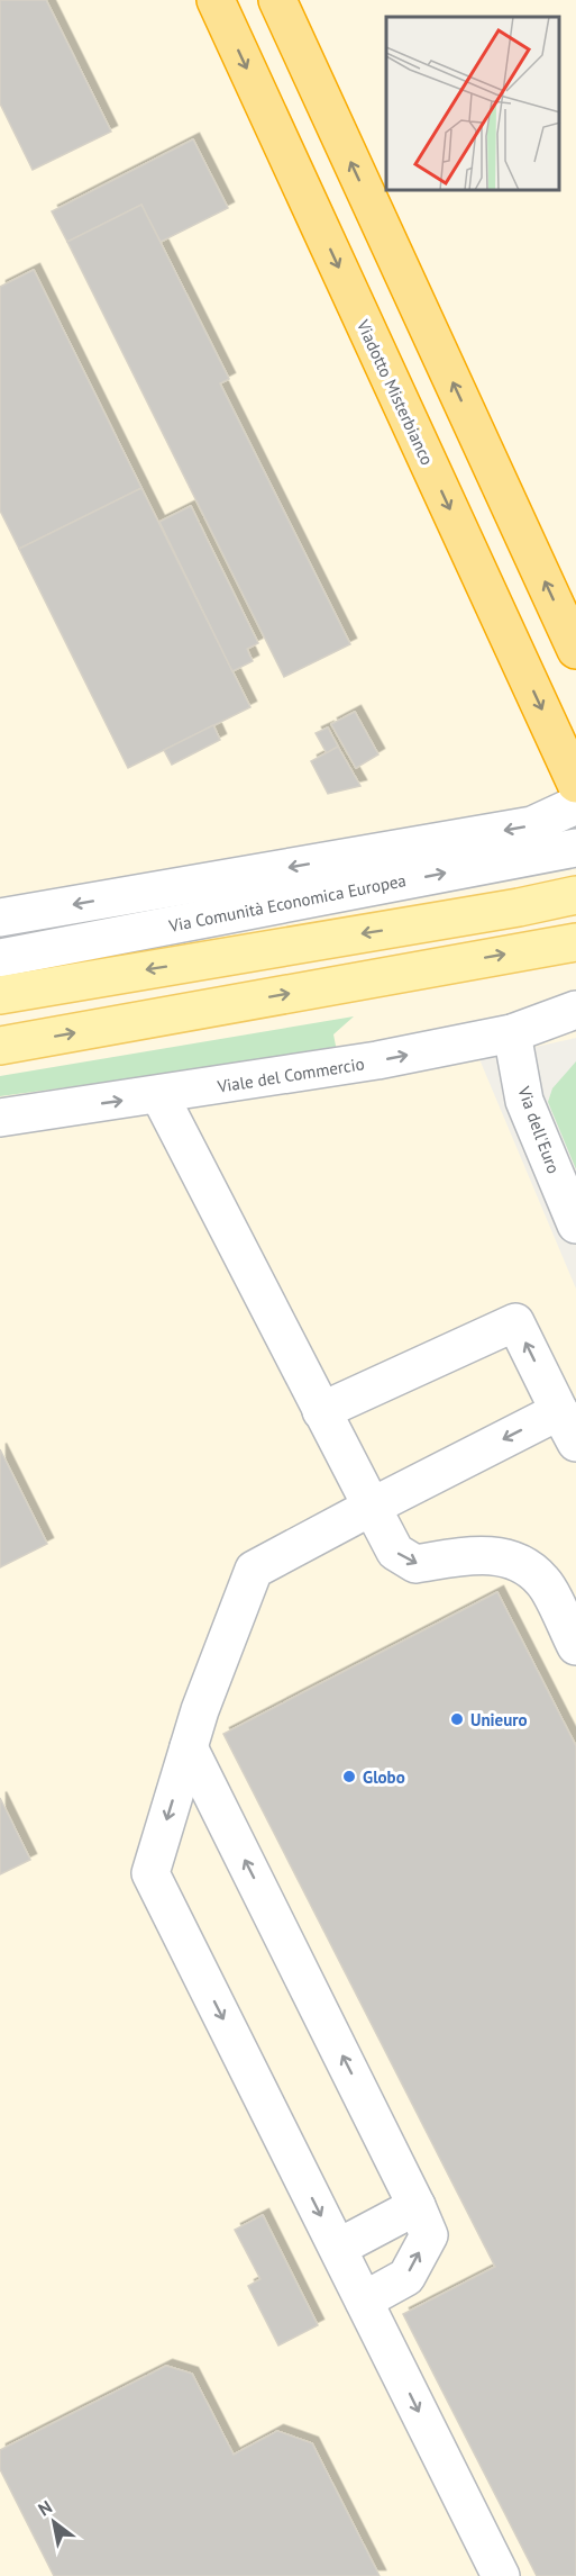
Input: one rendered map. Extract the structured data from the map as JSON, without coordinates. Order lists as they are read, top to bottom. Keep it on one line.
{"streets":{"highway":["Viadotto Misterbianco"],"street":["Via Comunità Economica Europea","Viale del Commercio","Via dell'Euro"]},"crossings":[["Viale del Commercio","Via dell'Euro"]],"places":["Unieuro","Globo"],"north":"top left"}
